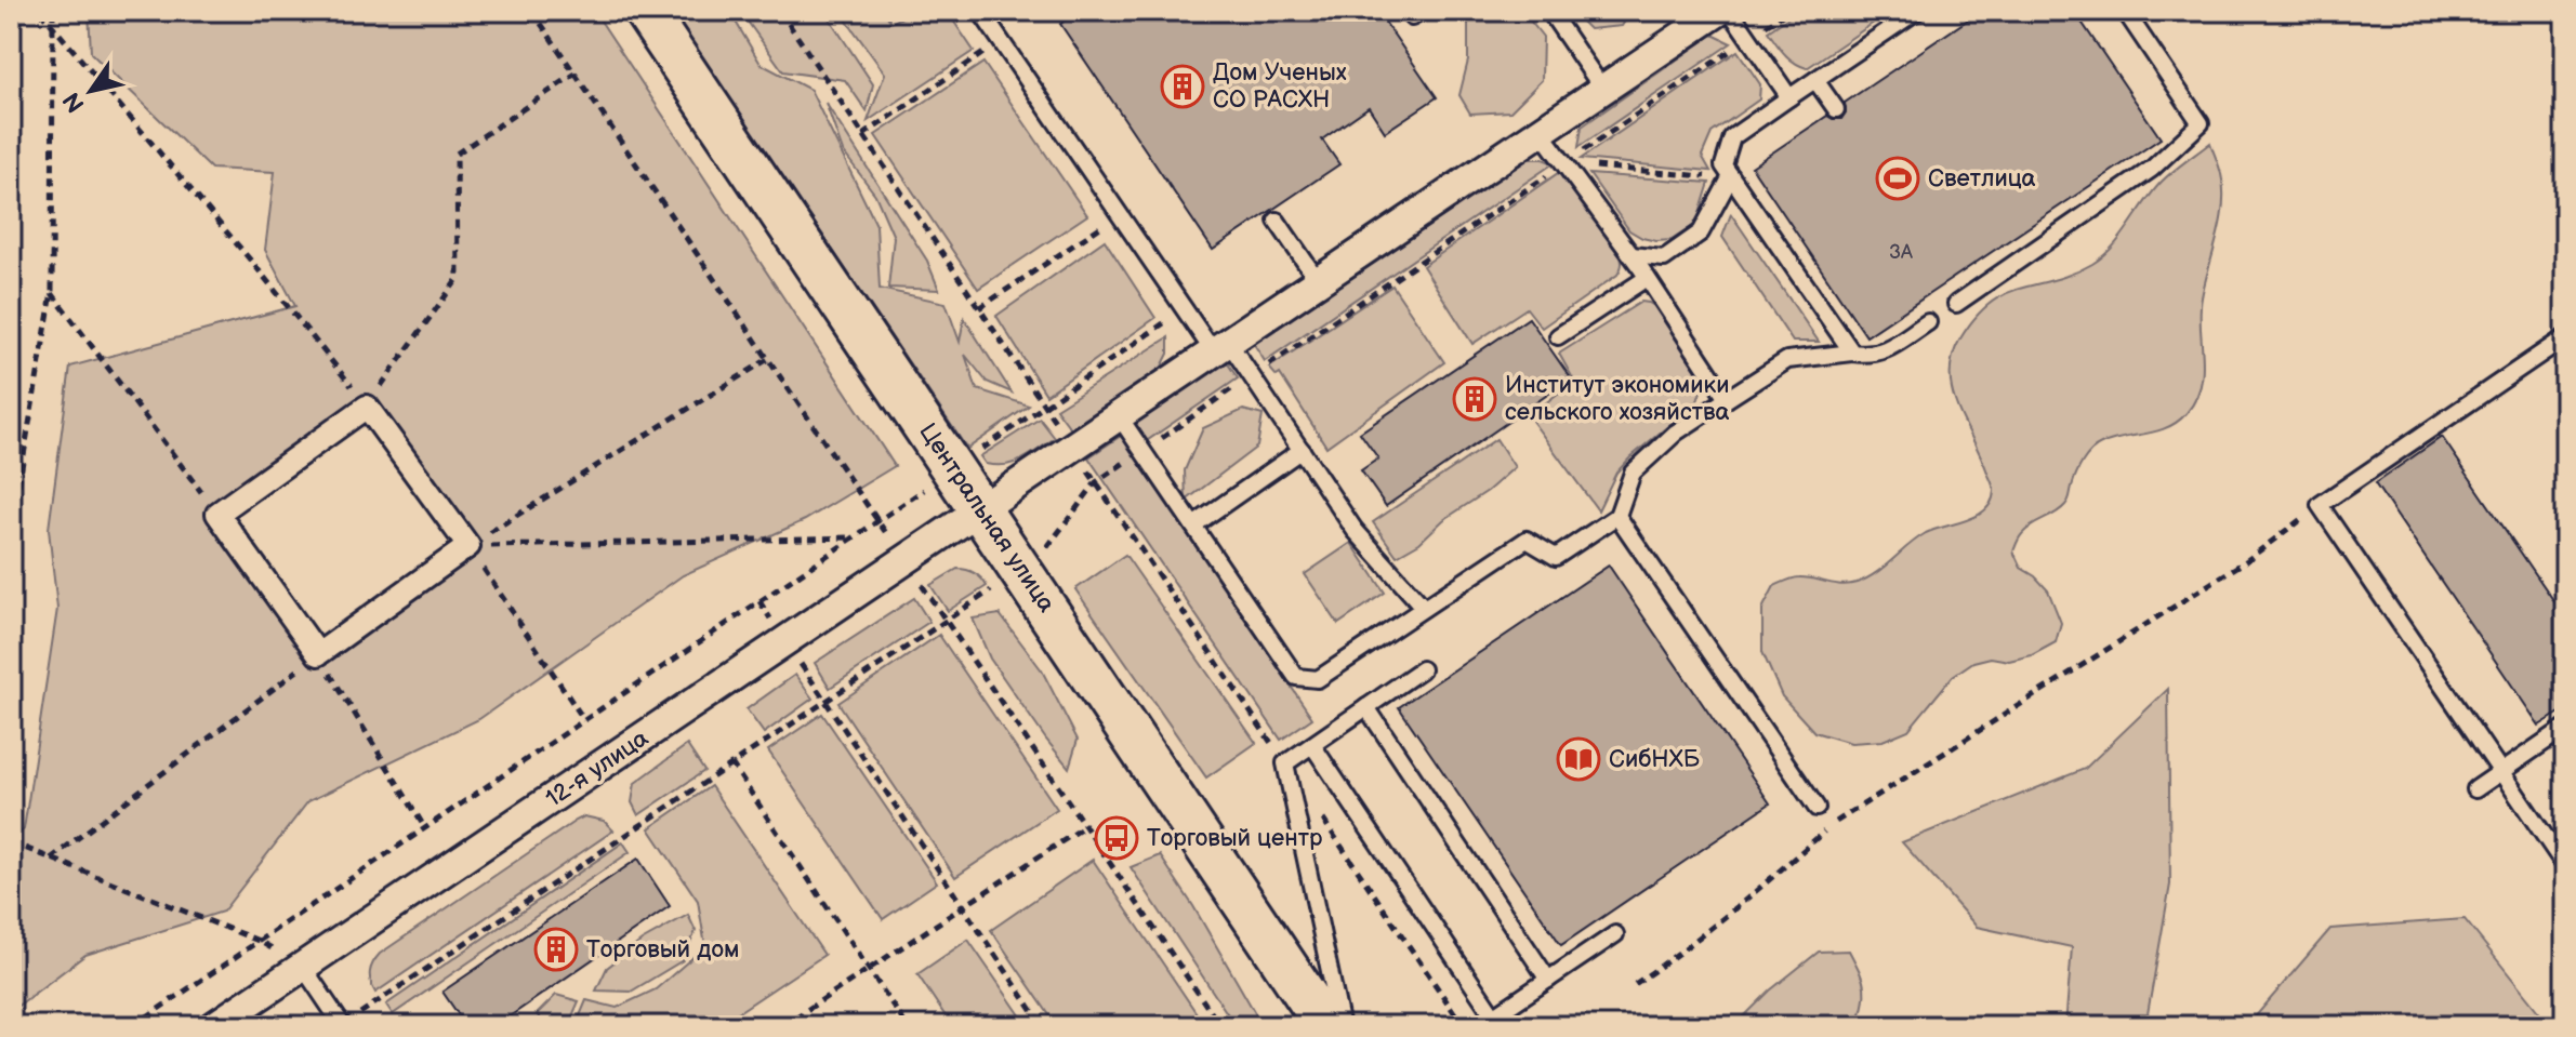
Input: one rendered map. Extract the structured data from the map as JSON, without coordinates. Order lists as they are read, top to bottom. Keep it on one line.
{"streets":{"main road":["Центральная улица"],"street":["12-я улица"]},"crossings":[["Центральная улица","12-я улица"]],"places":{"building":["Дом Ученых СО РАСХН","Институт экономики сельского хозяйства","Торговый дом"],"sports":["Светлица"],"library":["СибНХБ"],"bus stop":["Торговый центр"]},"house_numbers":["3А"],"north":"bottom left"}
